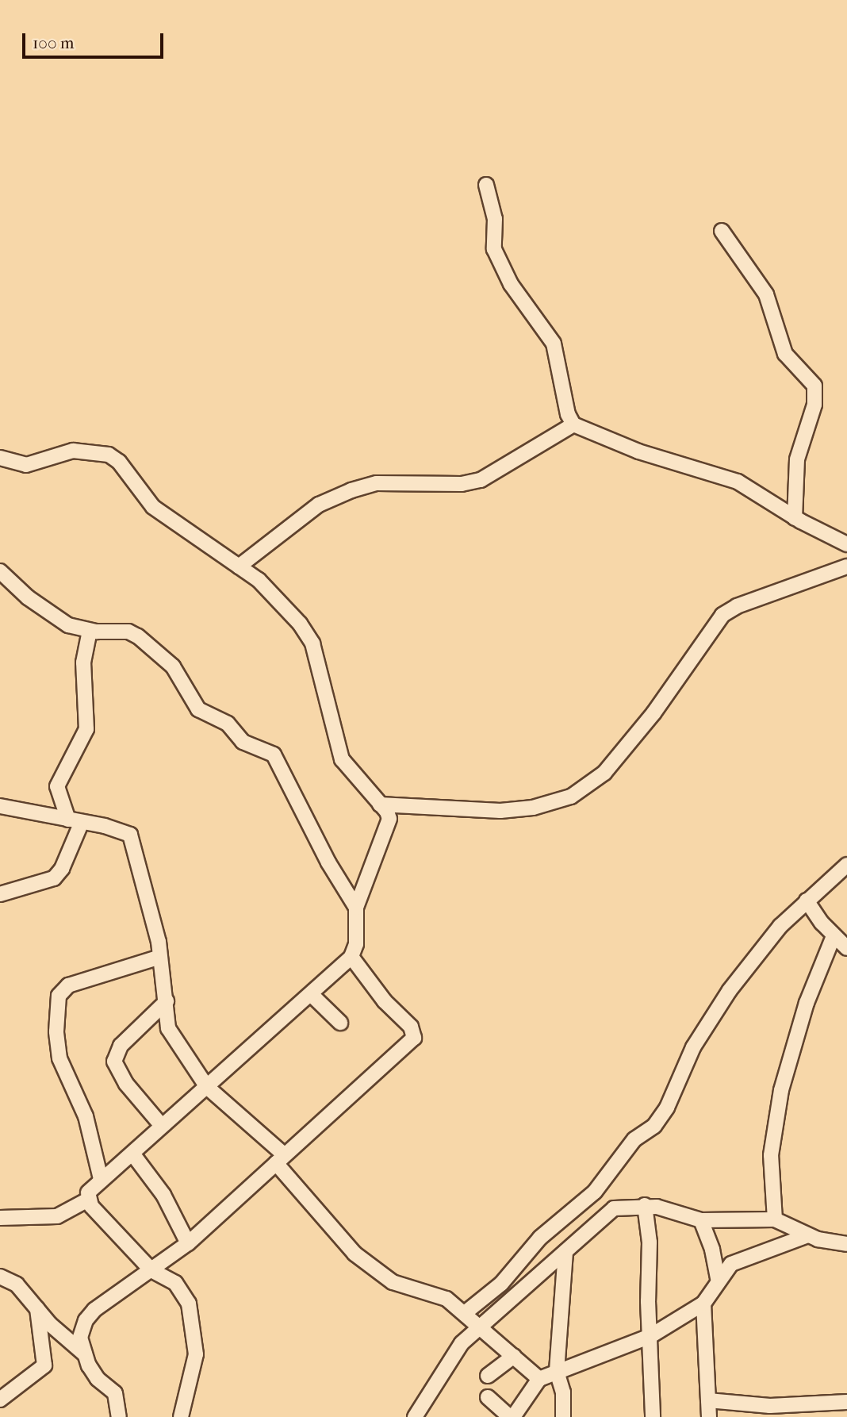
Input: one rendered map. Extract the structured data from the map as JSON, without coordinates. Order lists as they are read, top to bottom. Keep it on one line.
{"scale_bar":"100 m"}
